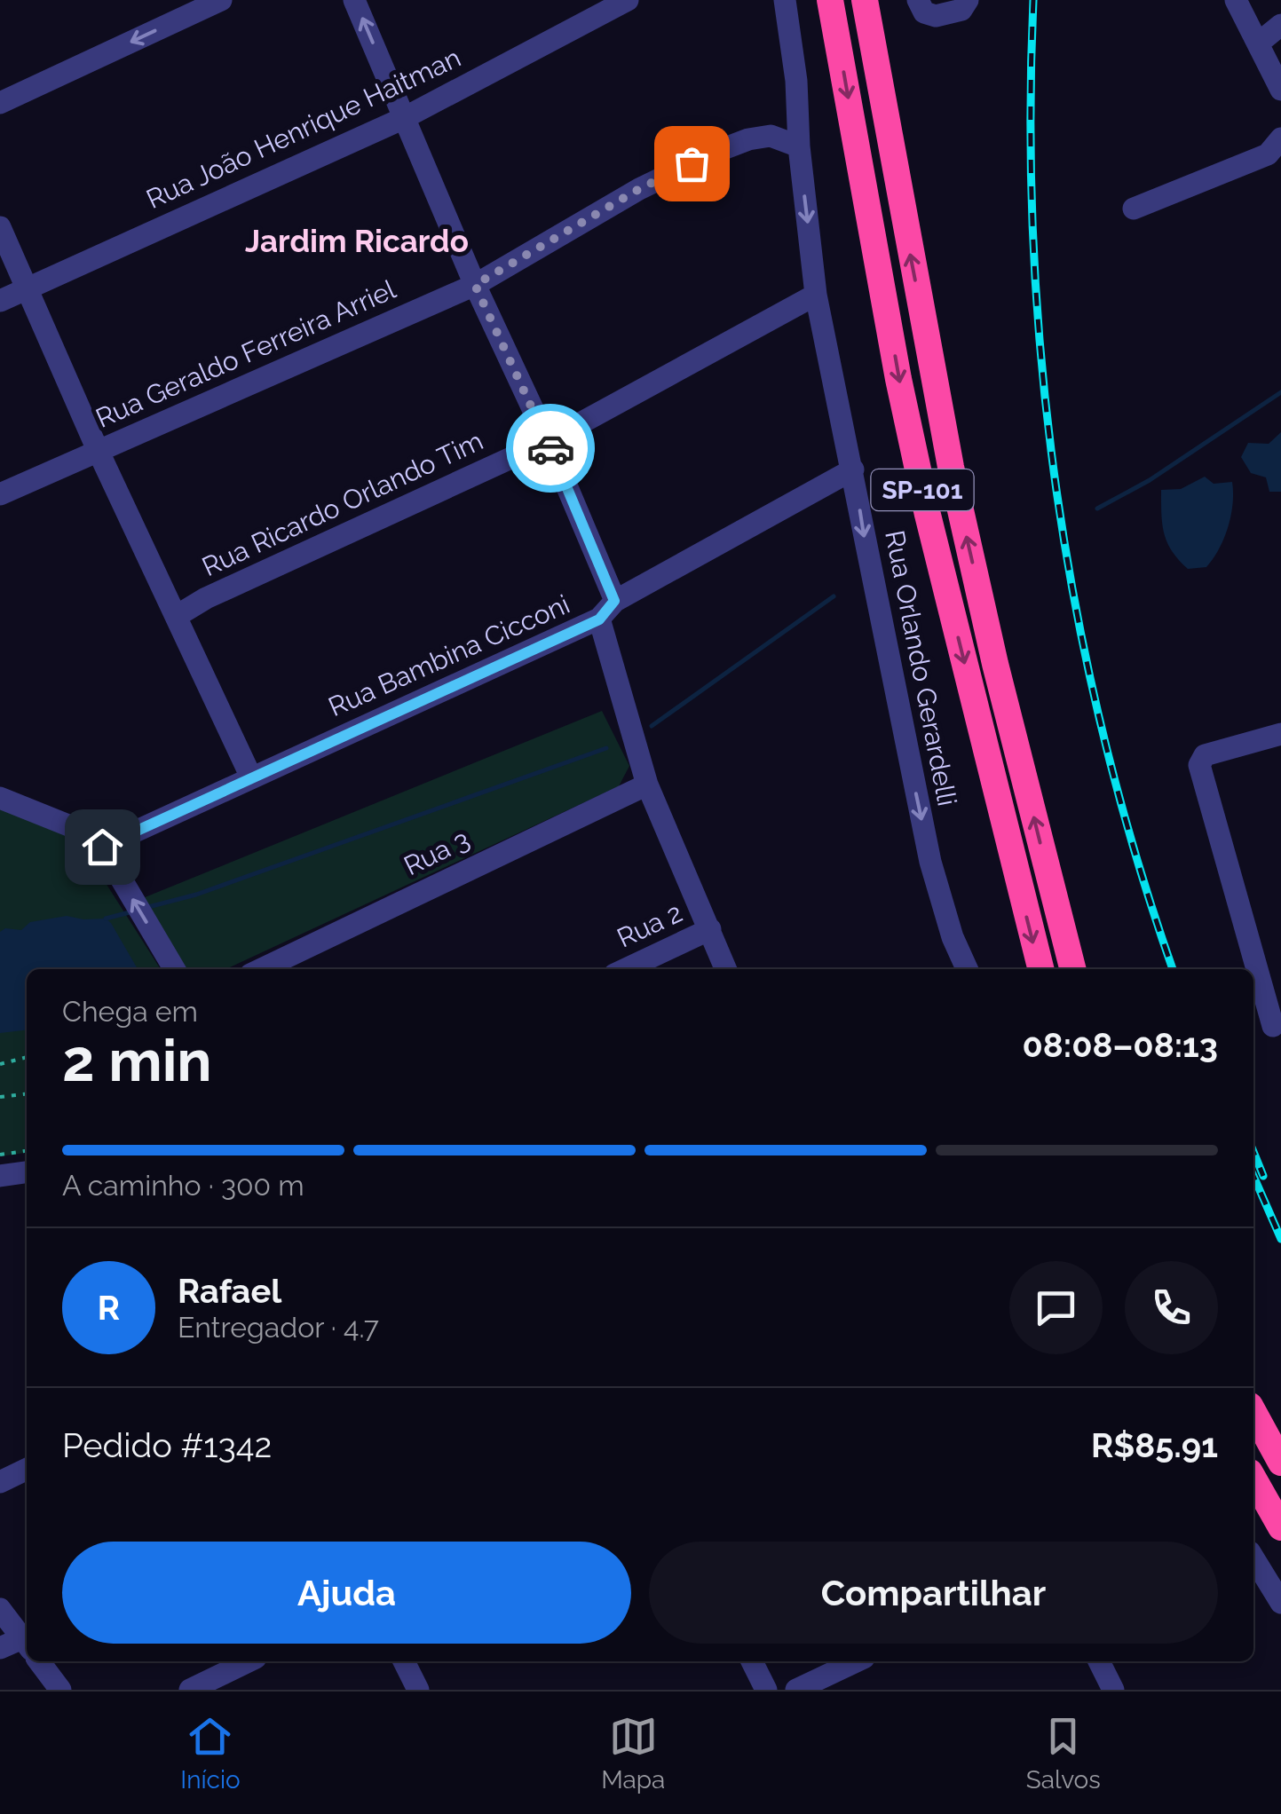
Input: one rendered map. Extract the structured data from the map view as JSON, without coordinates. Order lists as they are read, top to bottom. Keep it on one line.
{"streets":{"highway":["SP-101"],"street":["Rua João Henrique Haitman","Rua Geraldo Ferreira Arriel","Rua Ricardo Orlando Tim","Rua Bambina Cicconi","Rua Orlando Gerardelli","Rua 3","Rua 2"]},"crossings":[["Rua Geraldo Ferreira Arriel","Rua Orlando Gerardelli"],["Rua Ricardo Orlando Tim","Rua Orlando Gerardelli"],["Rua Bambina Cicconi","Rua Orlando Gerardelli"]],"one_way":["Rua Orlando Gerardelli"],"districts":["Jardim Ricardo"],"page":{"heading":["2 min","Chega em","08:08–08:13"],"panel":["Rafael","Entregador · 4.7","Pedido #1342","R$85.91"],"bar":"A caminho · 300 m","round":"R","buttons":["Ajuda","Compartilhar"],"tabs":["Início","Mapa","Salvos"]}}
